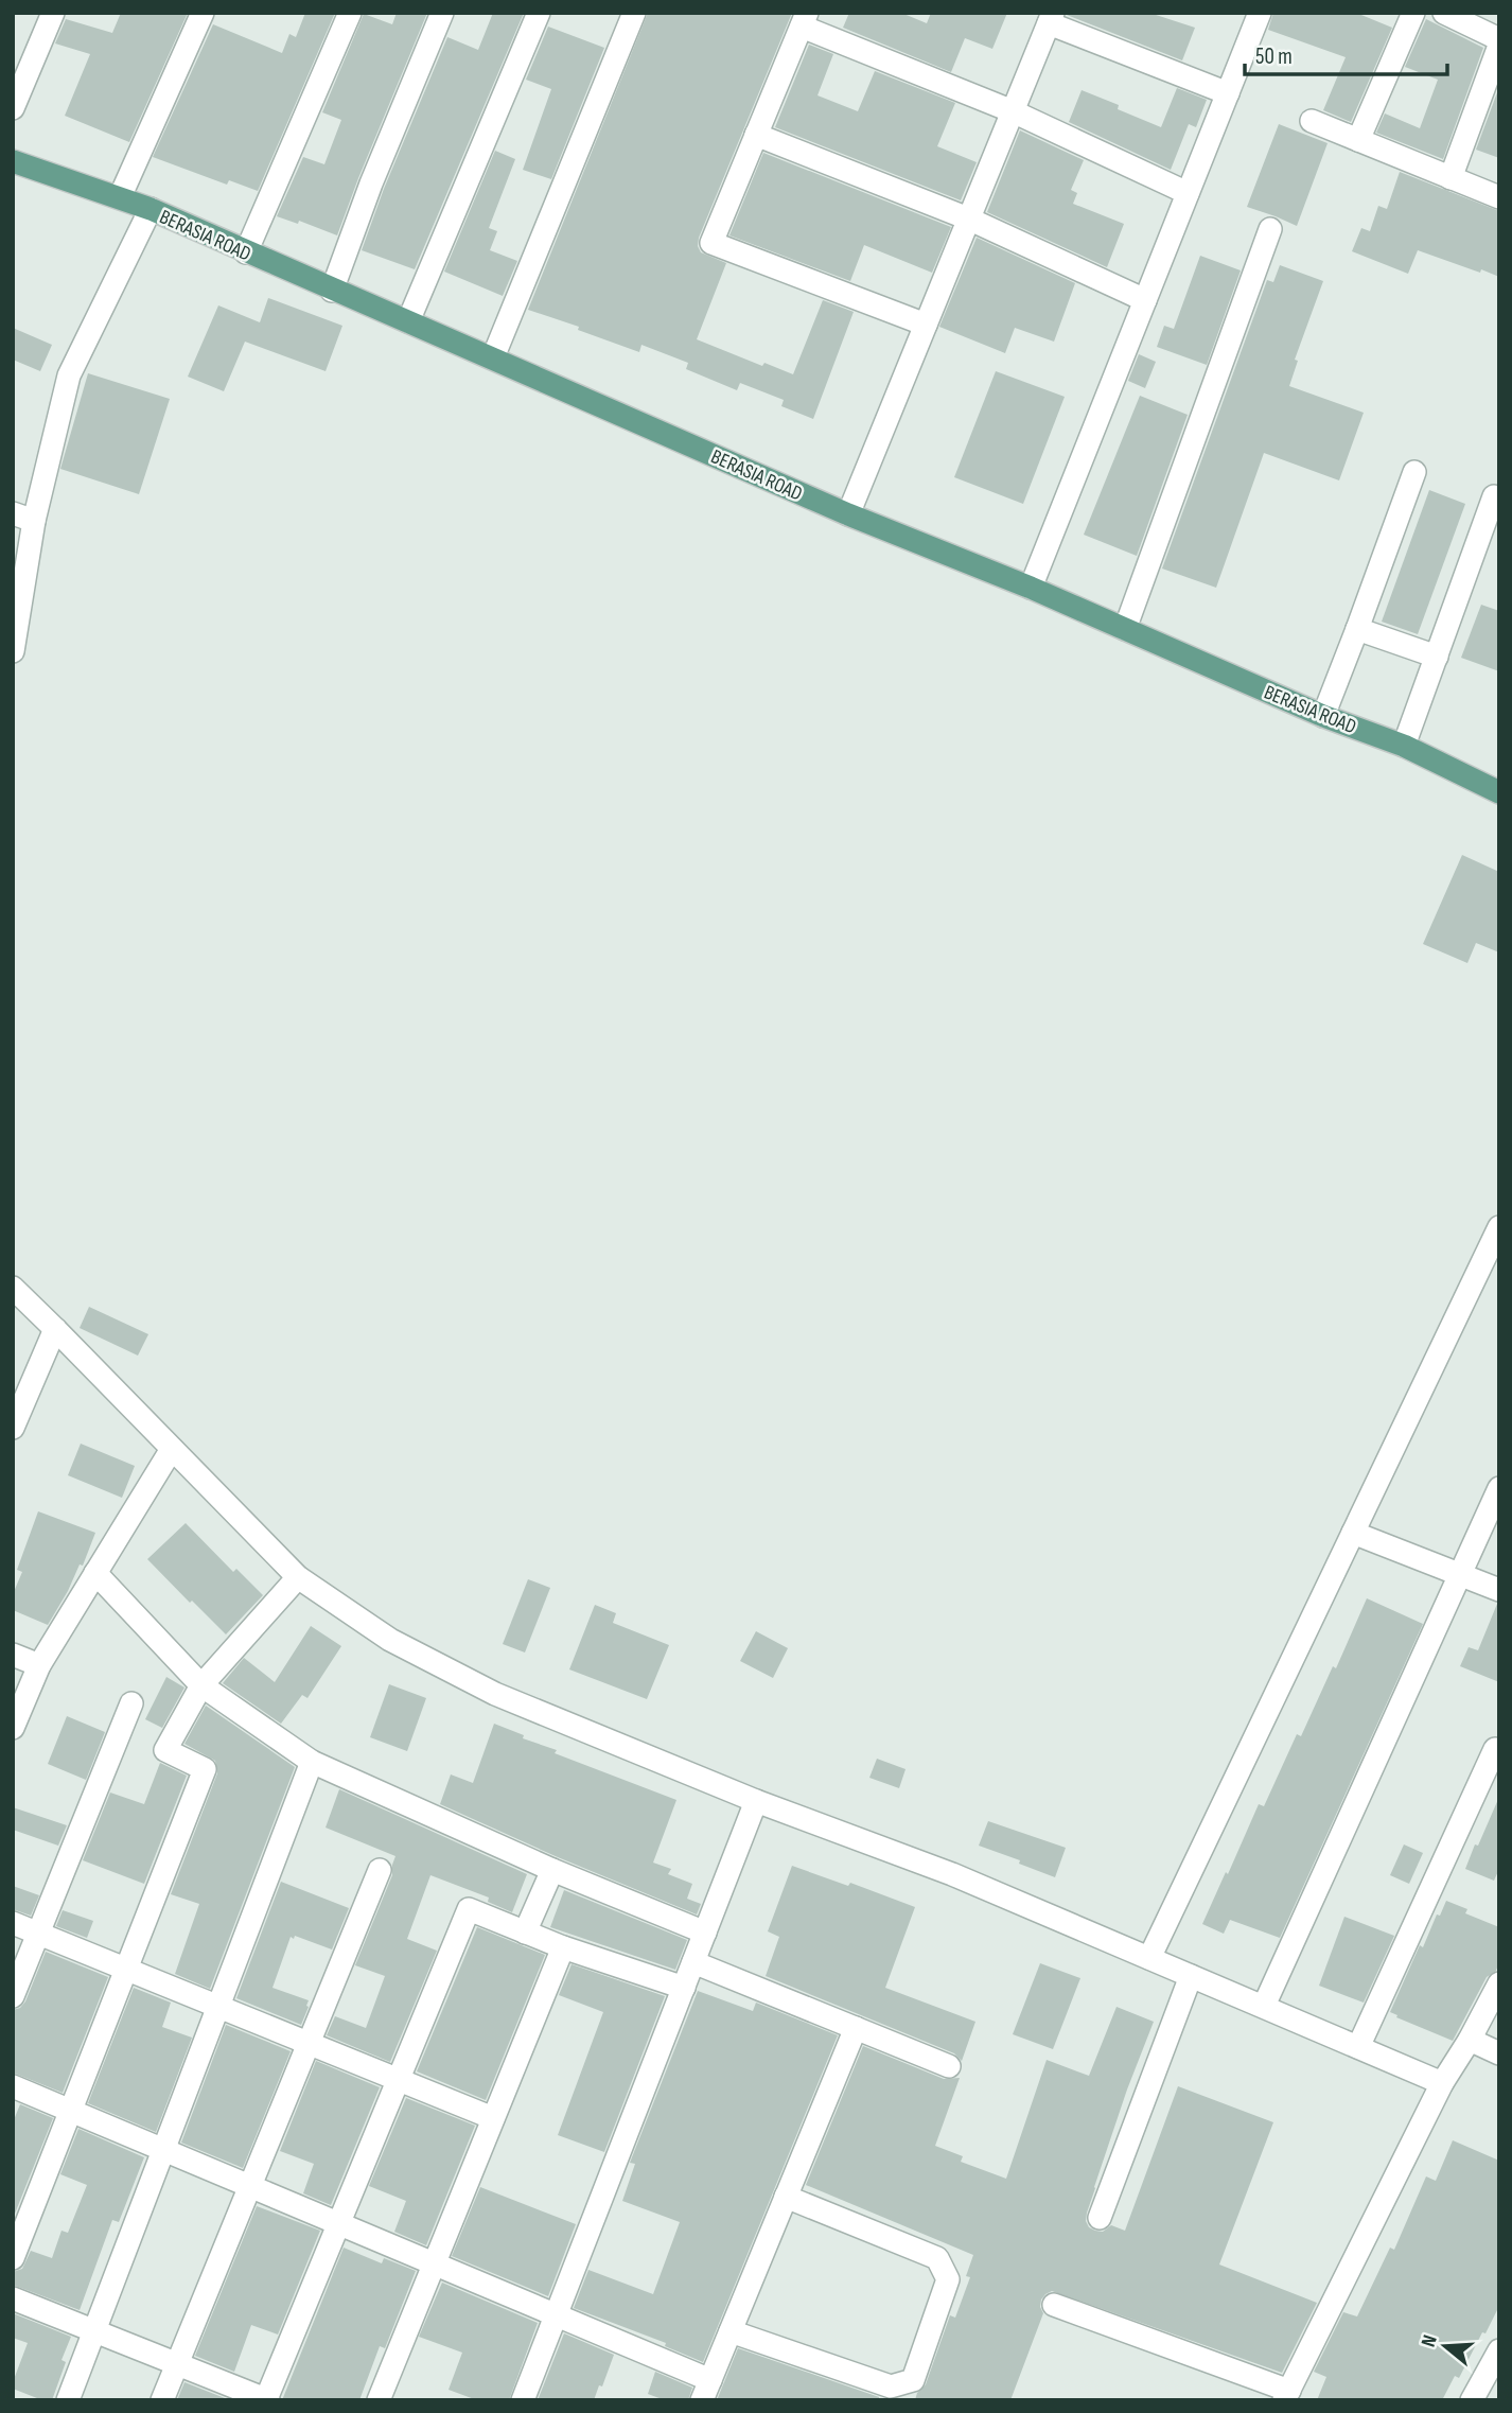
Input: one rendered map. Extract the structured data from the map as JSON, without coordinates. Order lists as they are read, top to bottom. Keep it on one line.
{"streets":{"main road":["BERASIA ROAD"]},"scale_bar":"50 m","north":"left"}
